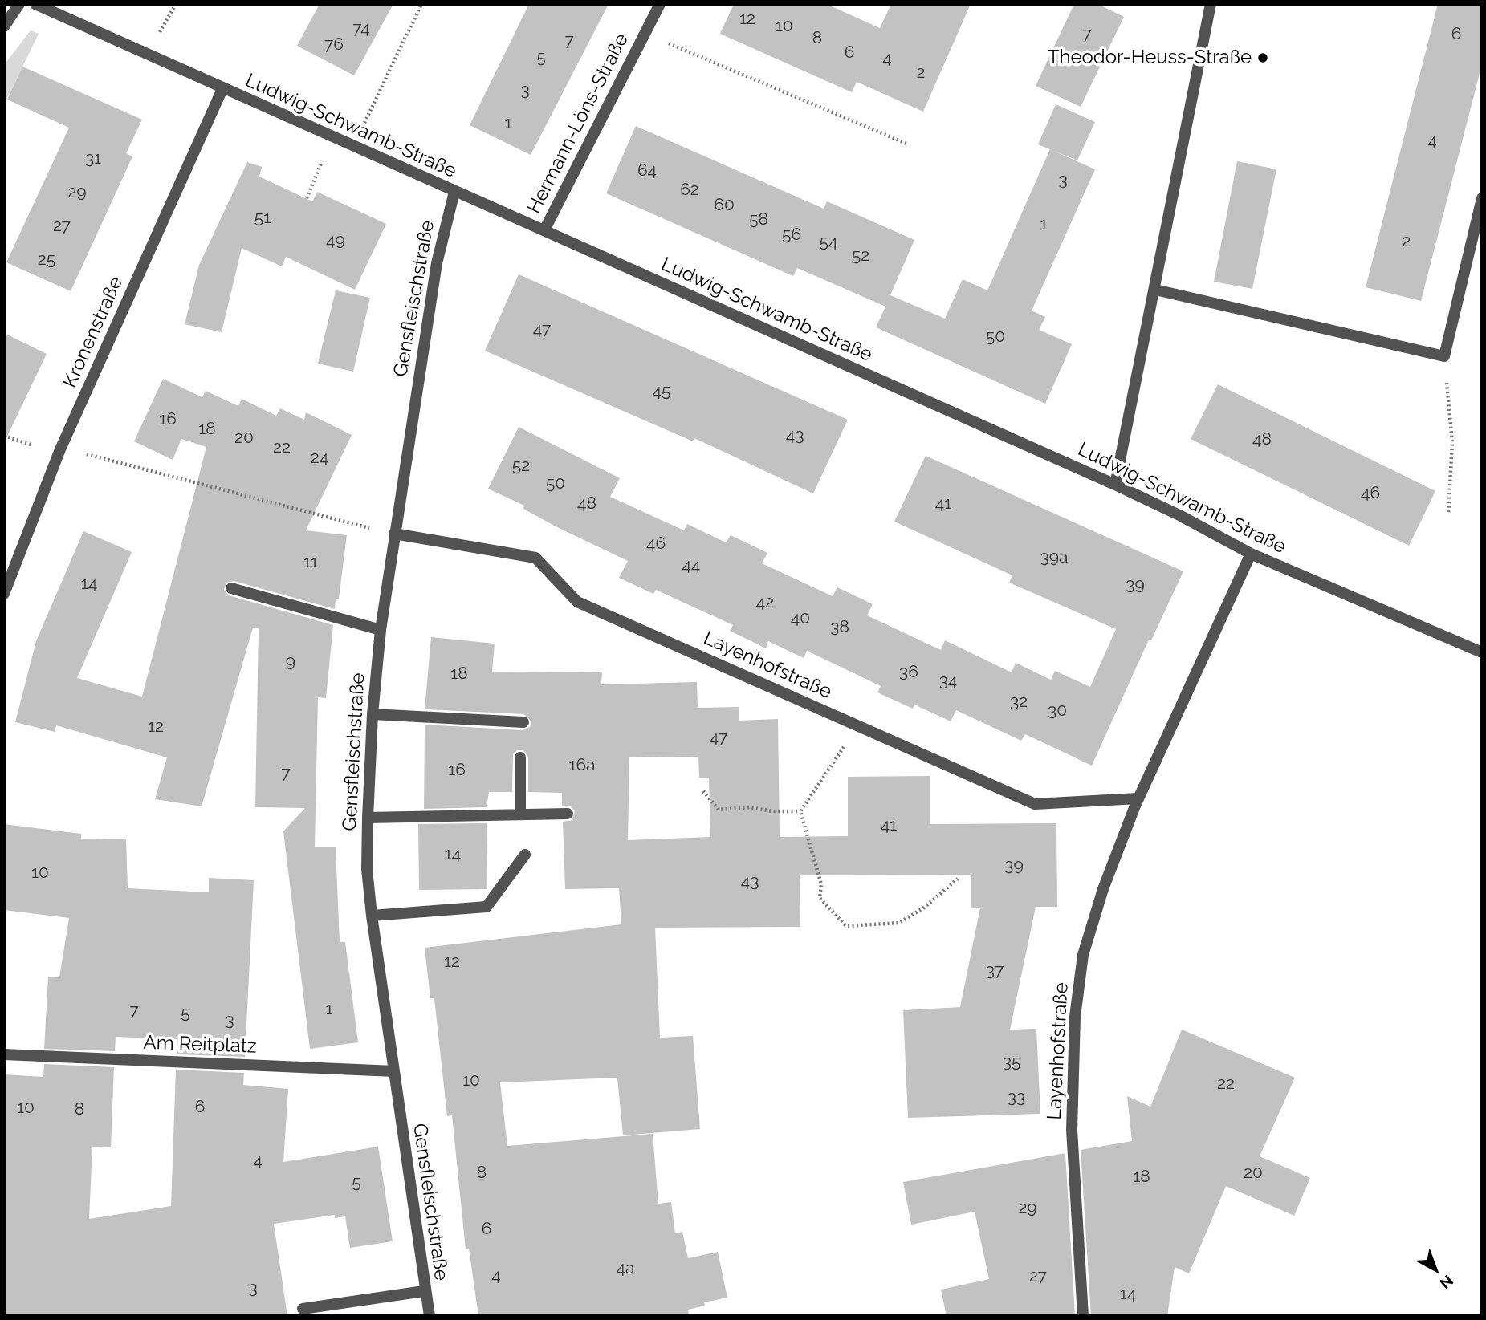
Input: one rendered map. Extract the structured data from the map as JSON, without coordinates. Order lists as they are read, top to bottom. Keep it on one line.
{"streets":{"street":["Hermann-Löns-Straße","Ludwig-Schwamb-Straße","Gensfleischstraße","Kronenstraße","Layenhofstraße","Am Reitplatz"]},"crossings":[["Hermann-Löns-Straße","Ludwig-Schwamb-Straße"],["Ludwig-Schwamb-Straße","Gensfleischstraße"],["Ludwig-Schwamb-Straße","Kronenstraße"],["Ludwig-Schwamb-Straße","Layenhofstraße"],["Gensfleischstraße","Layenhofstraße"],["Gensfleischstraße","Am Reitplatz"]],"places":["Theodor-Heuss-Straße"],"house_numbers":["12","10","74","7","6","8","7","76","6","5","4","2","3","1","4","31","64","3","62","29","60","51","58","1","27","56","49","2","54","52","25","47","50","45","16","18","43","20","48","22","24","52","50","46","48","41","46","39a","11","44","14","39","42","40","38","9","36","18","34","32","30","12","47","16a","16","7","41","14","39","10","43","12","37","1","7","5","3","35","10","22","33","6","10","8","4","8","20","18","5","29","6","4a","4","27","3","14"],"north":"bottom right"}
